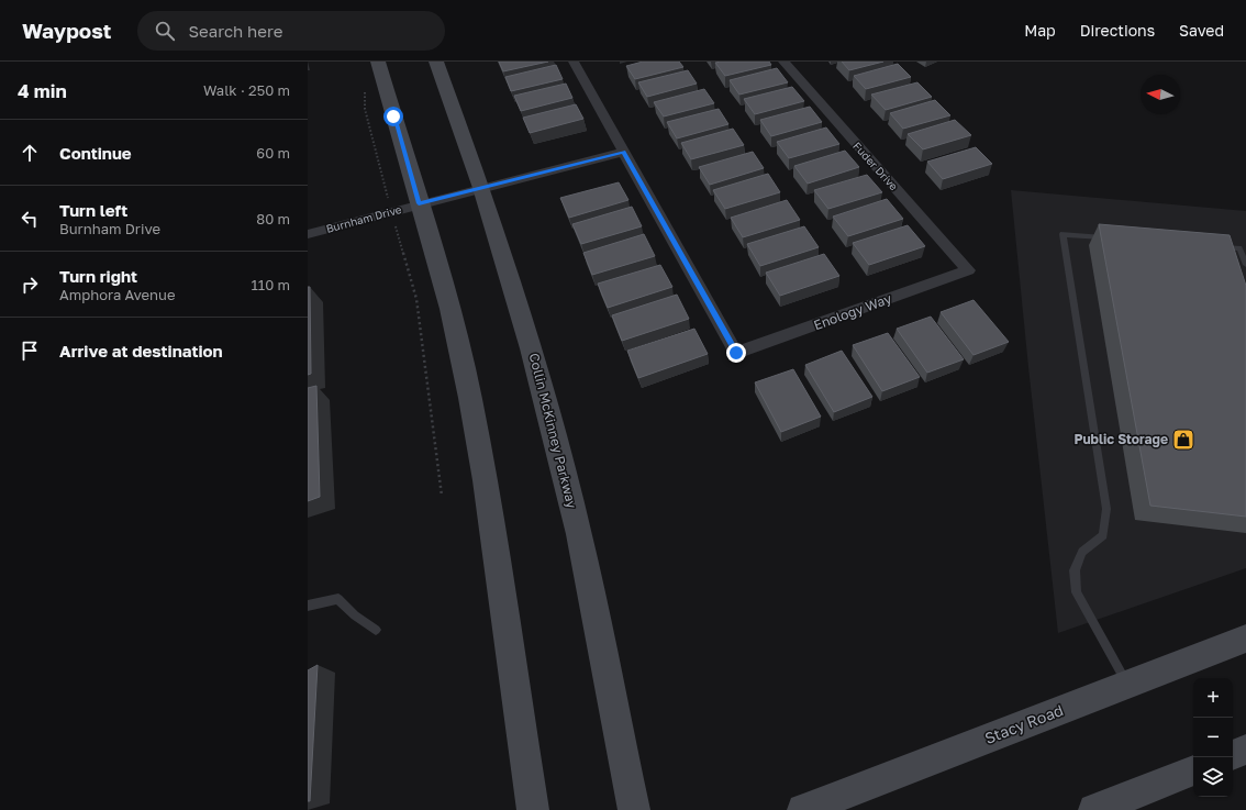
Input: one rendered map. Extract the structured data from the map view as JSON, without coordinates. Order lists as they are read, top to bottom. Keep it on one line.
{"streets":{"street":["Fuder Drive","Burnham Drive","Enology Way","Collin McKinney Parkway","Stacy Road"]},"crossings":[["Fuder Drive","Enology Way"],["Burnham Drive","Enology Way"],["Burnham Drive","Collin McKinney Parkway"]],"places":{"shop":["Public Storage"]},"north":"left","page":{"header":"Waypost","search":"Search here","nav":["Map","Directions","Saved"],"heading":["4 min","Walk · 250 m"],"list":[["Continue","60 m"],["Turn left","Burnham Drive","80 m"],["Turn right","Amphora Avenue","110 m"],"Arrive at destination"],"map_buttons":["+","−"]}}
